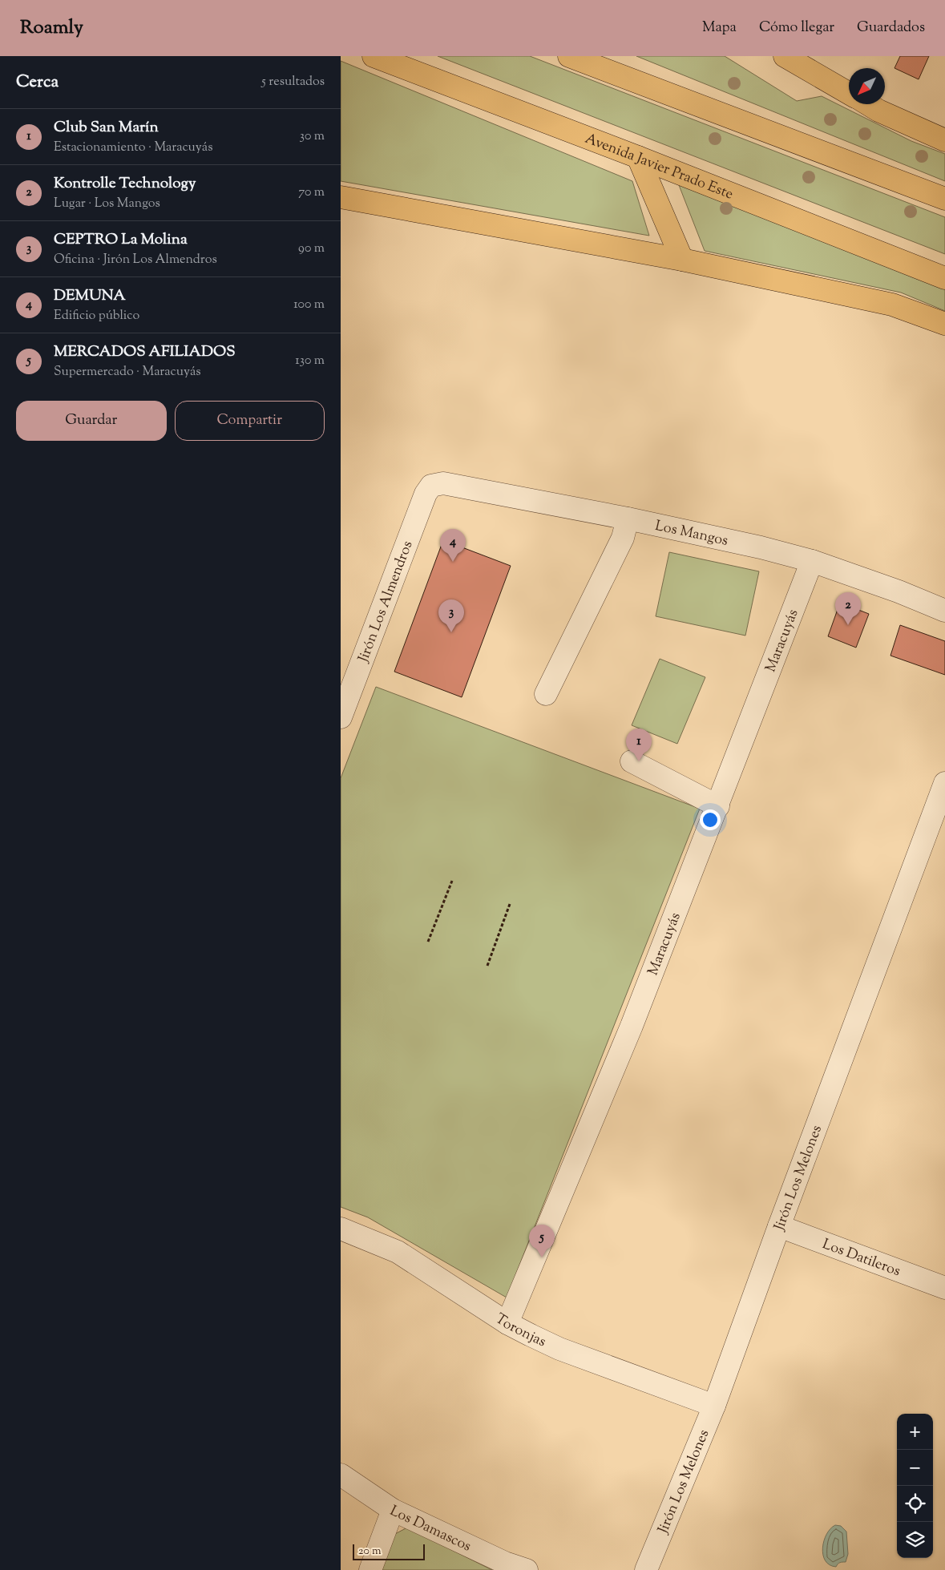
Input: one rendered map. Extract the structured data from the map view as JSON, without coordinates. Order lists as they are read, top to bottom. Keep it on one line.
{"streets":{"main road":["Avenida Javier Prado Este"],"street":["Los Mangos","Jirón Los Almendros","Maracuyás","Jirón Los Melones","Los Datileros","Toronjas","Los Damascos"]},"crossings":[["Los Mangos","Jirón Los Almendros"],["Los Mangos","Maracuyás"],["Maracuyás","Toronjas"],["Jirón Los Melones","Los Datileros"],["Jirón Los Melones","Toronjas"]],"scale_bar":"20 m","north":"bottom left","page":{"header":"Roamly","nav":["Mapa","Cómo llegar","Guardados"],"heading":["Cerca","5 resultados"],"list":[{"mark":"1","name":"Club San Marín","note":"Estacionamiento · Maracuyás","value":"30 m"},{"mark":"2","name":"Kontrolle Technology","note":"Lugar · Los Mangos","value":"70 m"},{"mark":"3","name":"CEPTRO La Molina","note":"Oficina · Jirón Los Almendros","value":"90 m"},{"mark":"4","name":"DEMUNA","note":"Edificio público","value":"100 m"},{"mark":"5","name":"MERCADOS AFILIADOS","note":"Supermercado · Maracuyás","value":"130 m"}],"buttons":["Guardar","Compartir"],"pins":["4","2","3","1","5"],"map_buttons":["+","−"],"scale":"20 m"}}
